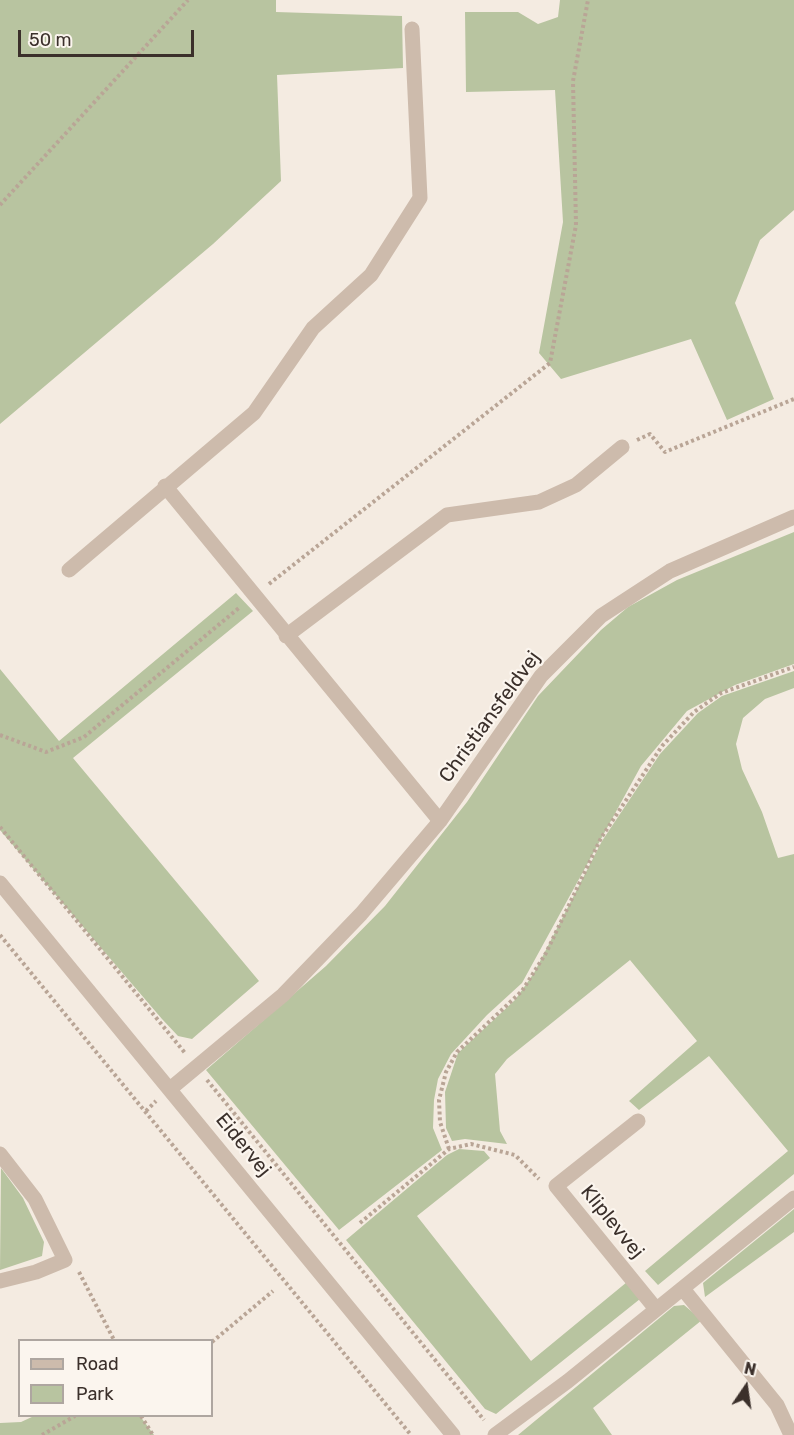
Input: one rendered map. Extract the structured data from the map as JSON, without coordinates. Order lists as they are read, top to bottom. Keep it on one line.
{"streets":{"street":["Christiansfeldvej","Eidervej","Kliplevvej"]},"crossings":[["Christiansfeldvej","Eidervej"]],"legend":["Road","Park"],"scale_bar":"50 m","north":"top"}
